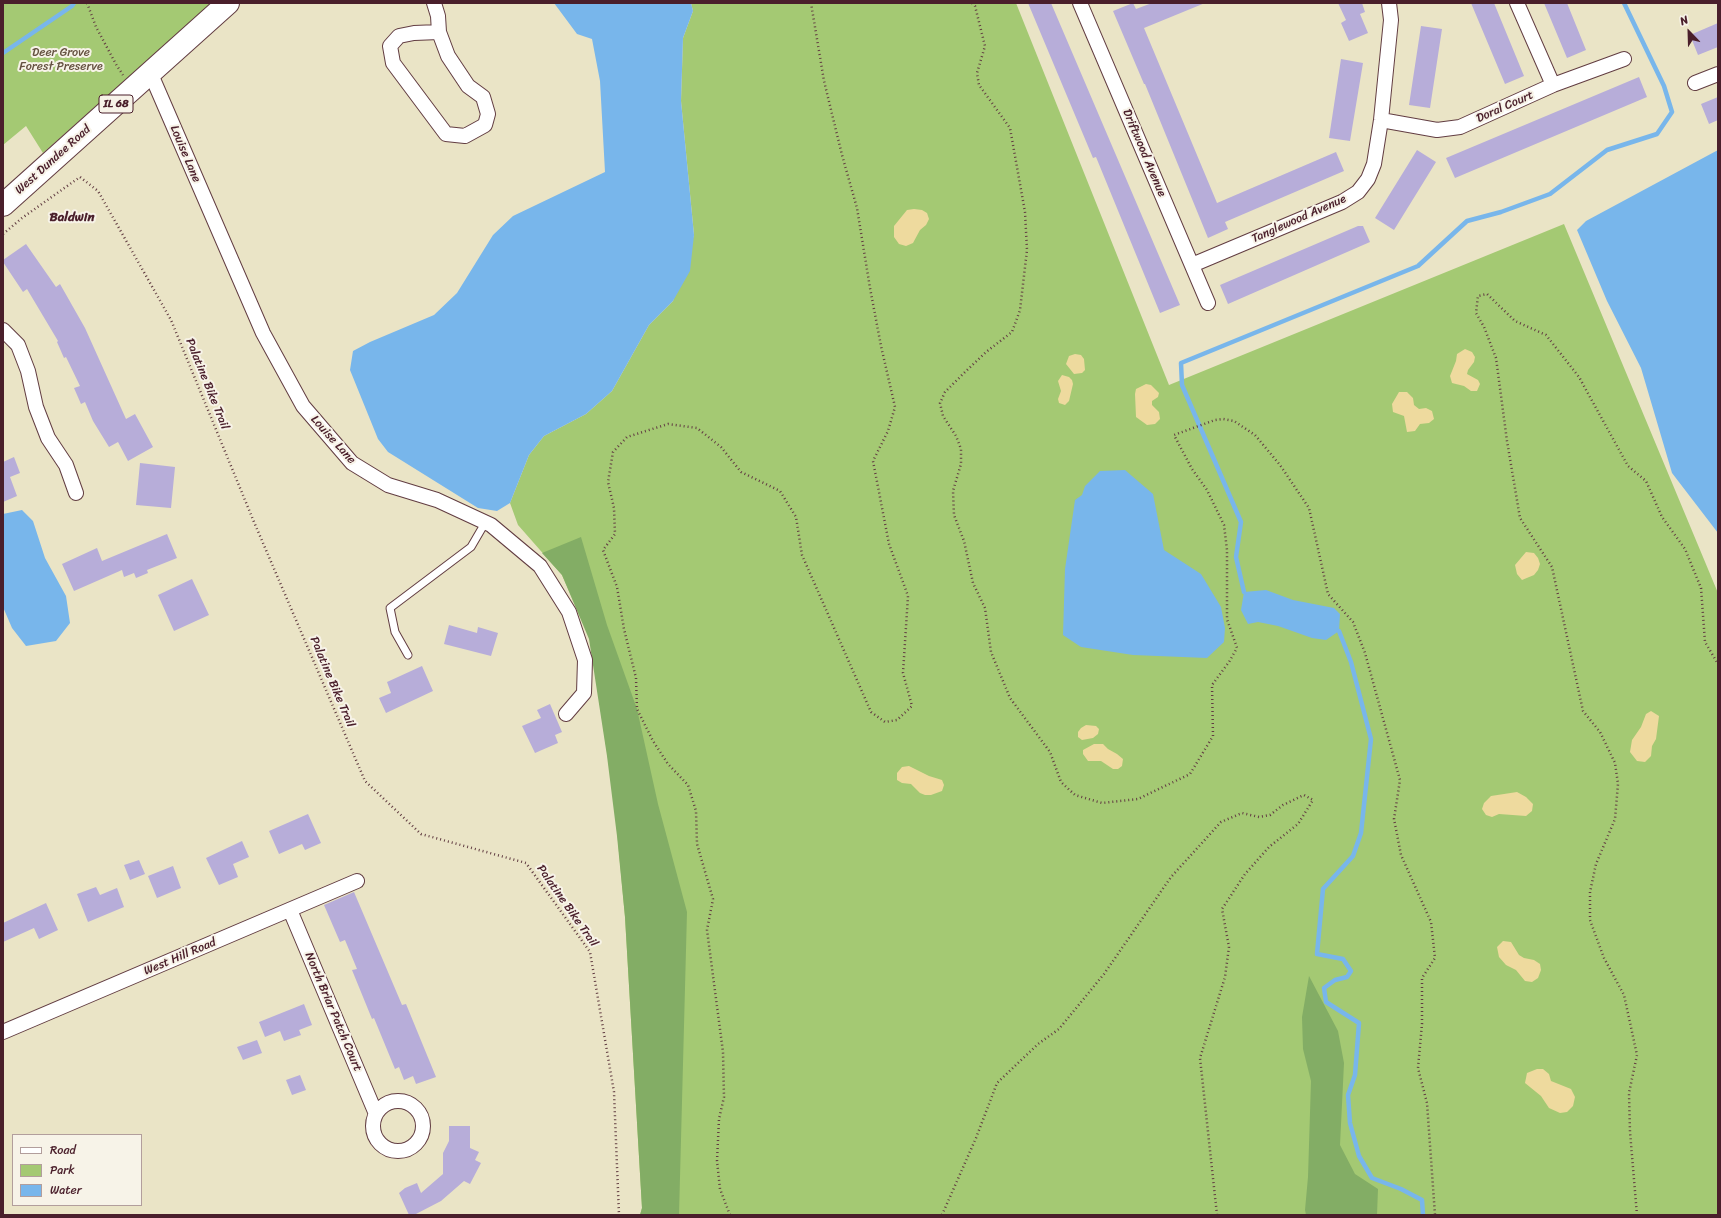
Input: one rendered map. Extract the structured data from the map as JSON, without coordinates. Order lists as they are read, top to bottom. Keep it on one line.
{"streets":{"main road":["IL 68","West Dundee Road"],"street":["Doral Court","Driftwood Avenue","Louise Lane","Tanglewood Avenue","West Hill Road","North Briar Patch Court"],"path":["Palatine Bike Trail"]},"crossings":[["Doral Court","Tanglewood Avenue"],["Driftwood Avenue","Tanglewood Avenue"],["Louise Lane","West Dundee Road"],["West Hill Road","North Briar Patch Court"]],"districts":["Baldwin"],"parks":["Deer Grove Forest Preserve"],"legend":["Road","Park","Water"],"north":"top left"}
